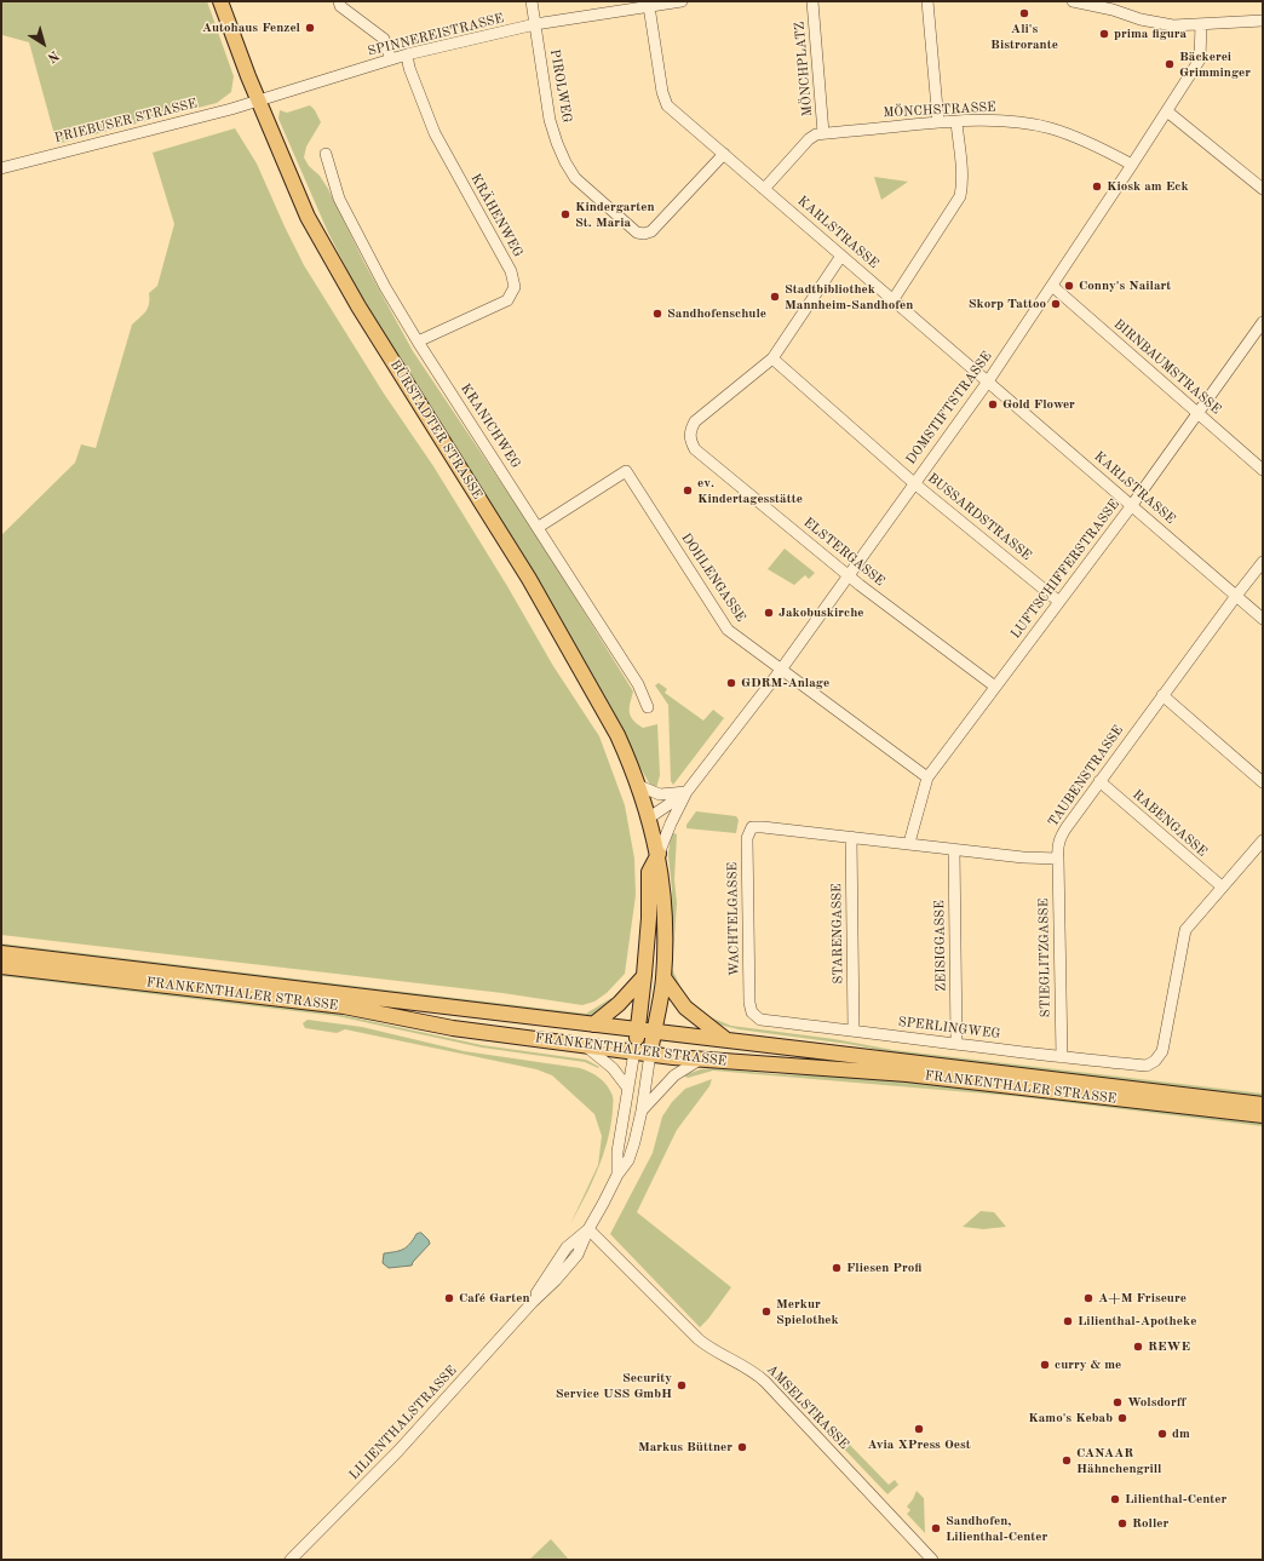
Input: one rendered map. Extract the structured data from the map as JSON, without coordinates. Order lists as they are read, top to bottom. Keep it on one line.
{"streets":{"main road":["BÜRSTADTER STRASSE","FRANKENTHALER STRASSE"],"street":["SPINNEREISTRASSE","MÖNCHPLATZ","PIROLWEG","MÖNCHSTRASSE","PRIEBUSER STRASSE","KRÄHENWEG","KARLSTRASSE","BIRNBAUMSTRASSE","DOMSTIFTSTRASSE","KRANICHWEG","BUSSARDSTRASSE","ELSTERGASSE","LUFTSCHIFFERSTRASSE","DOHLENGASSE","TAUBENSTRASSE","RABENGASSE","WACHTELGASSE","STARENGASSE","ZEISIGGASSE","STIEGLITZGASSE","SPERLINGWEG","AMSELSTRASSE","LILIENTHALSTRASSE"]},"crossings":[["SPINNEREISTRASSE","PIROLWEG"],["SPINNEREISTRASSE","PRIEBUSER STRASSE"],["SPINNEREISTRASSE","KRÄHENWEG"],["SPINNEREISTRASSE","KARLSTRASSE"],["SPINNEREISTRASSE","BÜRSTADTER STRASSE"],["MÖNCHPLATZ","MÖNCHSTRASSE"],["PIROLWEG","KARLSTRASSE"],["MÖNCHSTRASSE","KARLSTRASSE"],["MÖNCHSTRASSE","DOMSTIFTSTRASSE"],["PRIEBUSER STRASSE","BÜRSTADTER STRASSE"],["KRÄHENWEG","KRANICHWEG"],["KARLSTRASSE","DOMSTIFTSTRASSE"],["KARLSTRASSE","ELSTERGASSE"],["KARLSTRASSE","LUFTSCHIFFERSTRASSE"],["KARLSTRASSE","TAUBENSTRASSE"],["BIRNBAUMSTRASSE","DOMSTIFTSTRASSE"],["BIRNBAUMSTRASSE","LUFTSCHIFFERSTRASSE"],["DOMSTIFTSTRASSE","BUSSARDSTRASSE"],["DOMSTIFTSTRASSE","ELSTERGASSE"],["DOMSTIFTSTRASSE","DOHLENGASSE"],["KRANICHWEG","DOHLENGASSE"],["BÜRSTADTER STRASSE","FRANKENTHALER STRASSE"],["BÜRSTADTER STRASSE","LILIENTHALSTRASSE"],["BUSSARDSTRASSE","ELSTERGASSE"],["BUSSARDSTRASSE","LUFTSCHIFFERSTRASSE"],["ELSTERGASSE","LUFTSCHIFFERSTRASSE"],["LUFTSCHIFFERSTRASSE","DOHLENGASSE"],["TAUBENSTRASSE","RABENGASSE"],["TAUBENSTRASSE","STIEGLITZGASSE"],["RABENGASSE","SPERLINGWEG"],["WACHTELGASSE","STARENGASSE"],["WACHTELGASSE","SPERLINGWEG"],["STARENGASSE","SPERLINGWEG"],["ZEISIGGASSE","SPERLINGWEG"],["STIEGLITZGASSE","SPERLINGWEG"],["FRANKENTHALER STRASSE","LILIENTHALSTRASSE"],["AMSELSTRASSE","LILIENTHALSTRASSE"]],"places":["Ali's Bistrorante","Autohaus Fenzel","prima figura","Bäckerei Grimminger","Kiosk am Eck","Kindergarten St. Maria","Conny's Nailart","Stadtbibliothek Mannheim-Sandhofen","Skorp Tattoo","Sandhofenschule","Gold Flower","ev. Kindertagesstätte","Jakobuskirche","GDRM-Anlage","Fliesen Profi","Café Garten","A+M Friseure","Merkur Spielothek","Lilienthal-Apotheke","REWE","curry & me","Security Service USS GmbH","Wolsdorff","Kamo's Kebab","Avia XPress Oest","dm","Markus Büttner","CANAAR Hähnchengrill","Lilienthal-Center","Roller","Sandhofen, Lilienthal-Center"],"north":"bottom right"}
